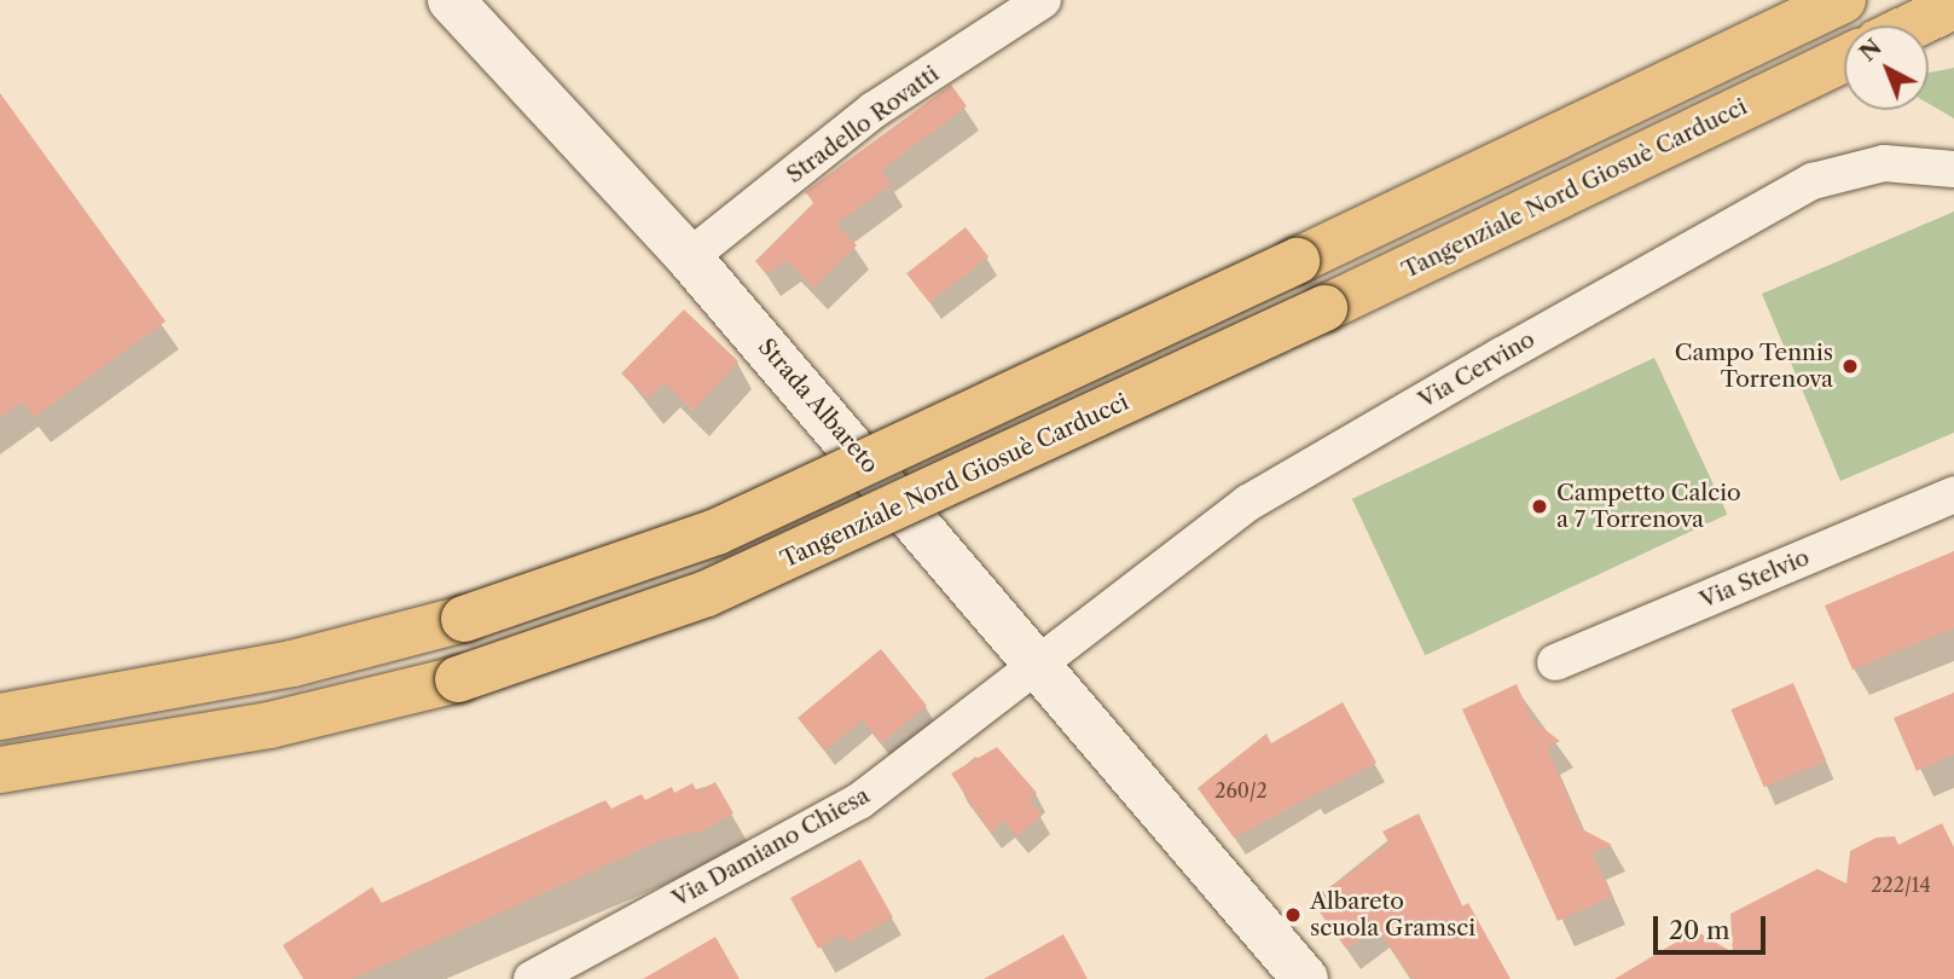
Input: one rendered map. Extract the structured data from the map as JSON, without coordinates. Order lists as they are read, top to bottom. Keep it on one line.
{"streets":{"highway":["Tangenziale Nord Giosuè Carducci"],"street":["Stradello Rovatti","Via Cervino","Strada Albareto","Via Stelvio","Via Damiano Chiesa"]},"crossings":[["Stradello Rovatti","Strada Albareto"],["Via Cervino","Strada Albareto"],["Via Cervino","Via Damiano Chiesa"],["Strada Albareto","Via Damiano Chiesa"]],"places":["Campo Tennis Torrenova","Campetto Calcio a 7 Torrenova","Albareto scuola Gramsci"],"house_numbers":["260/2","222/14"],"scale_bar":"20 m","north":"top left"}
